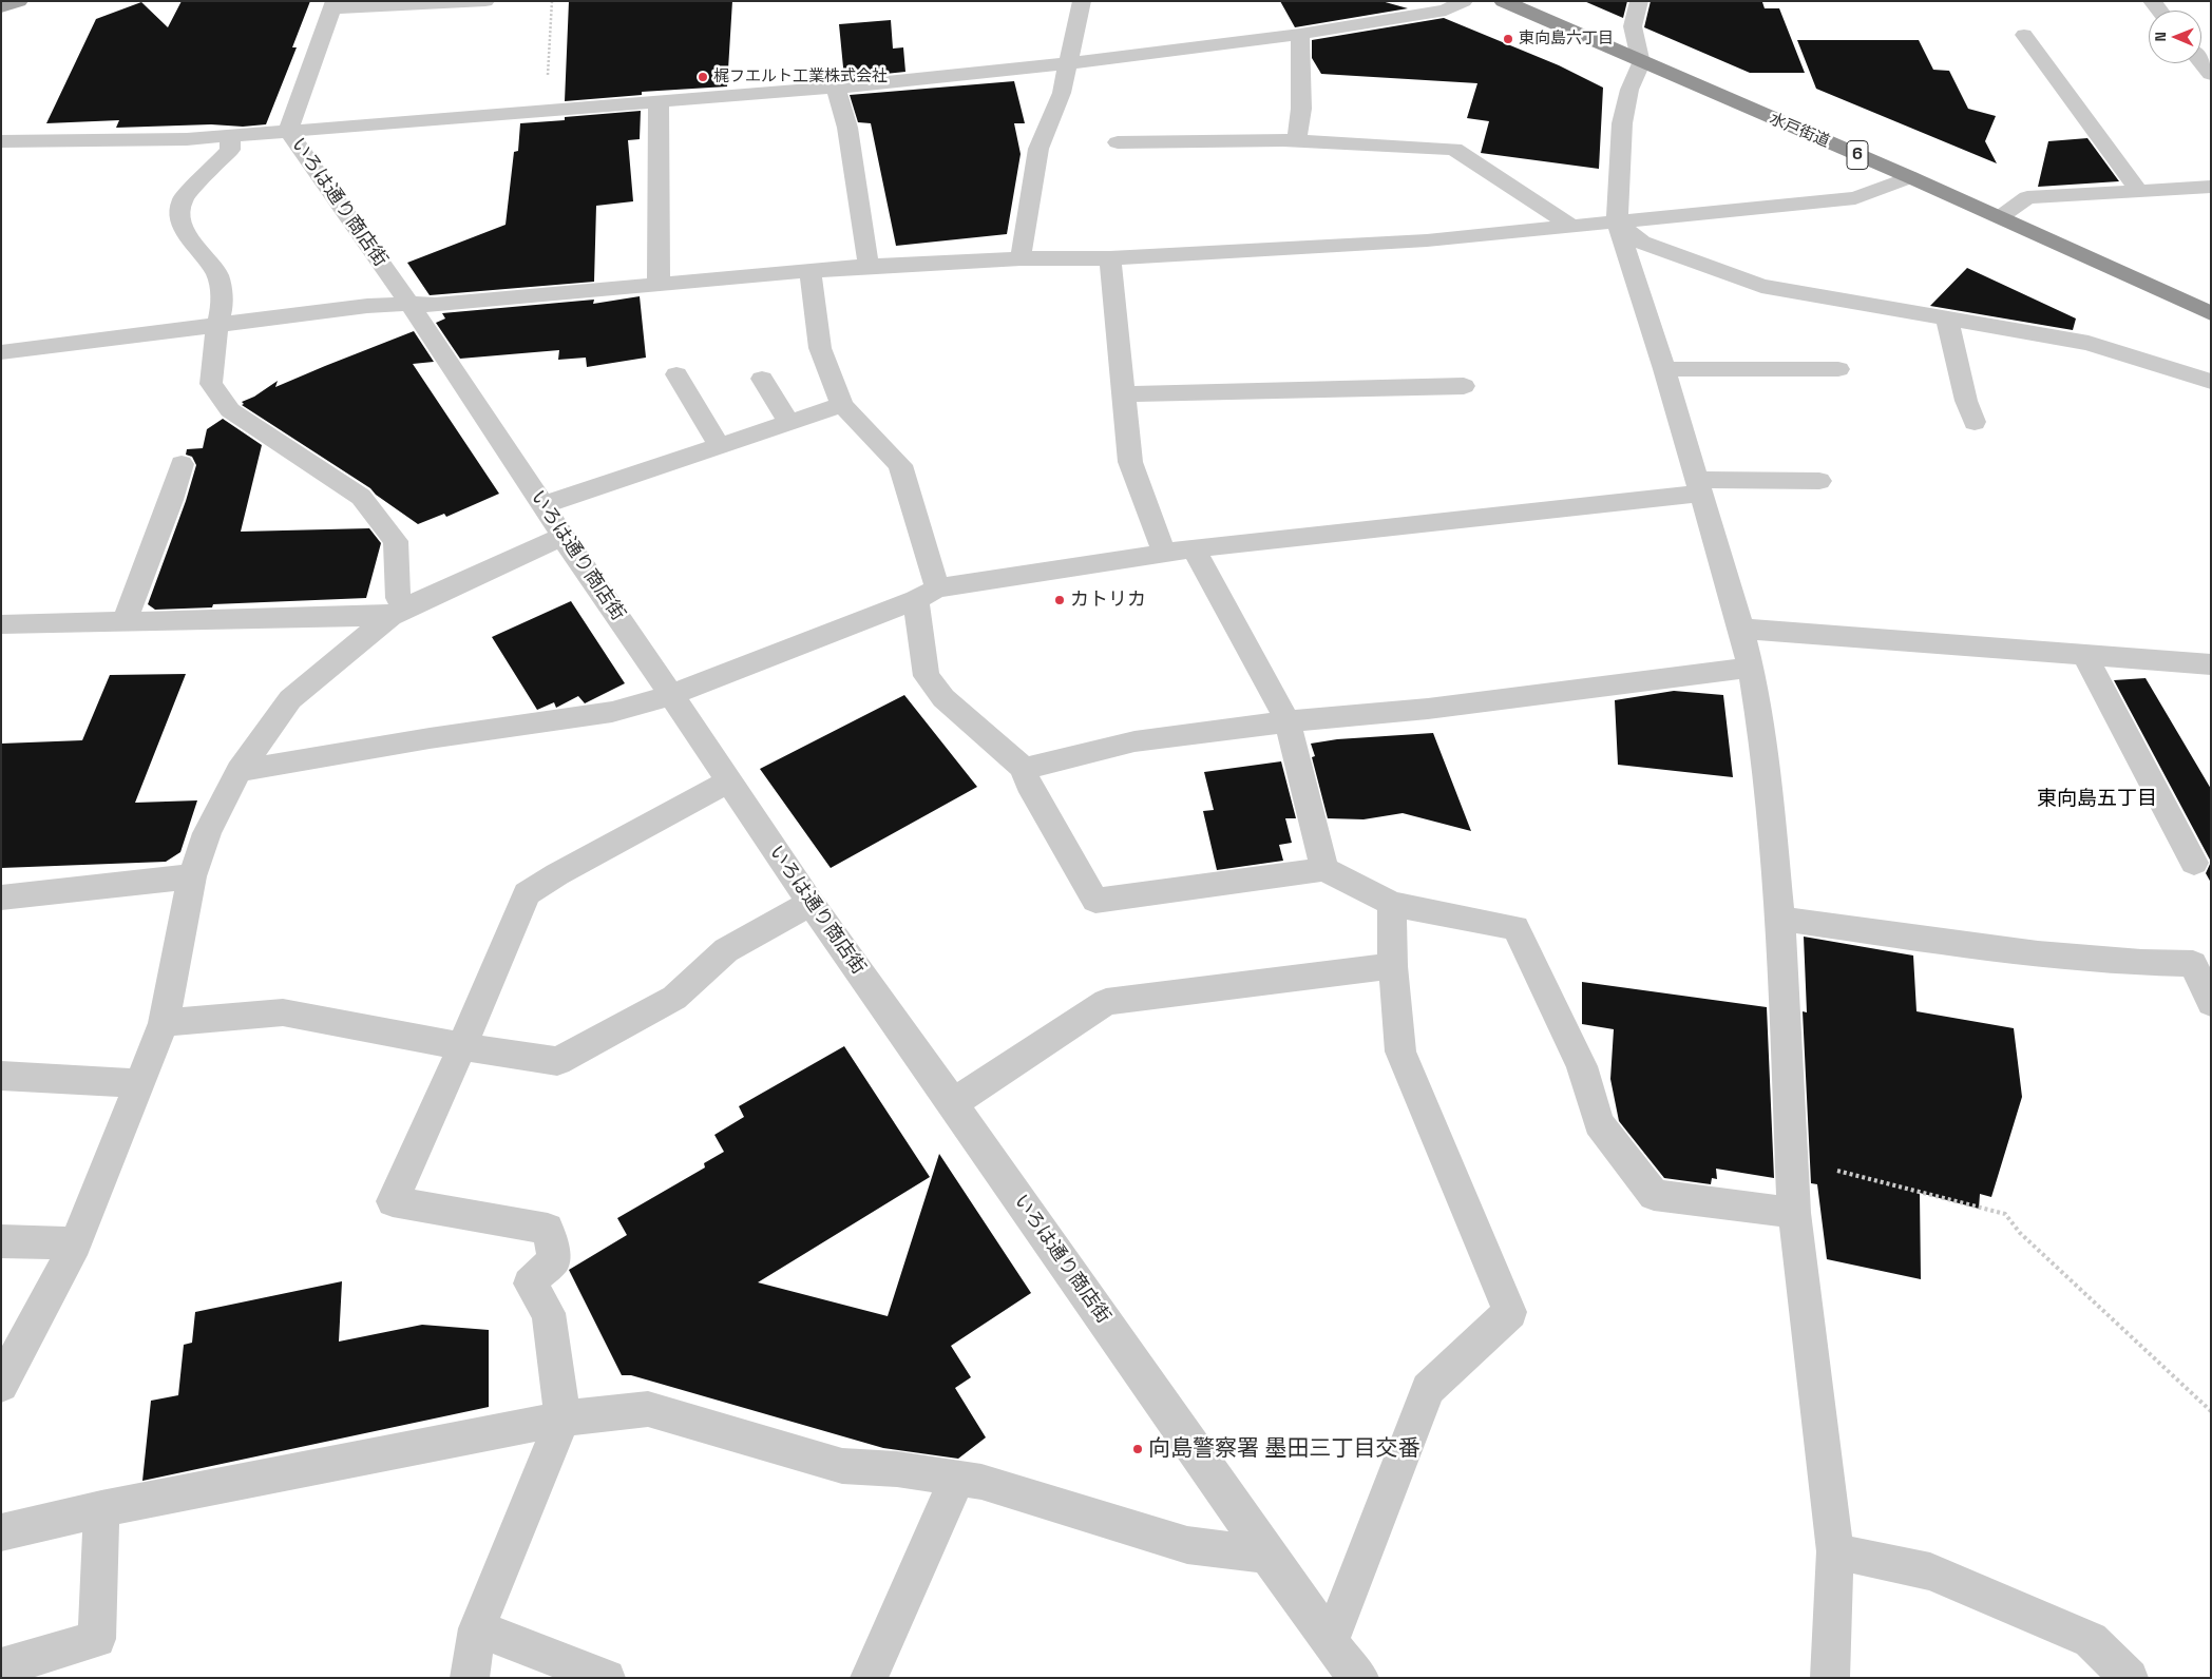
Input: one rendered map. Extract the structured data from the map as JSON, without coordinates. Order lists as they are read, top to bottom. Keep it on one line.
{"streets":{"highway":["水戸街道","6"],"street":["いろは通り商店街"]},"districts":["東向島五丁目"],"places":["東向島六丁目","梶フエルト工業株式会社","カトリカ","向島警察署 墨田三丁目交番"],"north":"left"}
